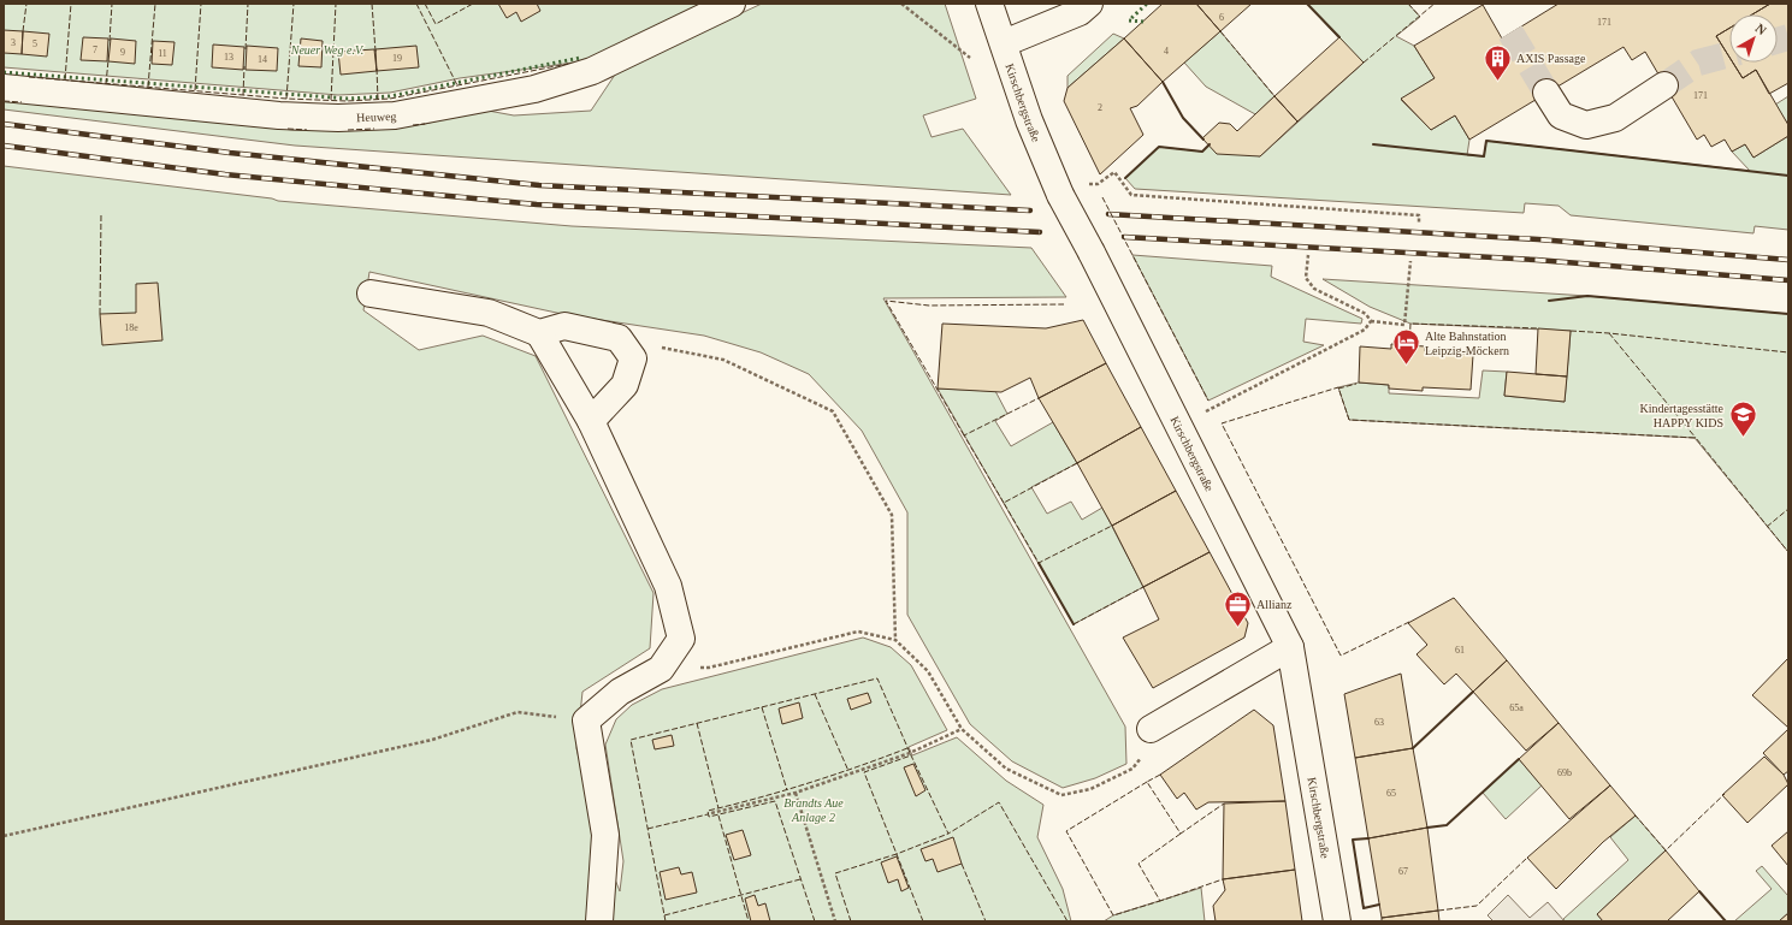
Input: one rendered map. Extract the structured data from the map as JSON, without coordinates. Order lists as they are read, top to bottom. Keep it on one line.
{"streets":{"street":["Kirschbergstraße","Heuweg"]},"parks":["Neuer Weg e.V.","Brandts Aue Anlage 2"],"places":{"building":["AXIS Passage"],"hotel":["Alte Bahnstation Leipzig-Möckern"],"school or university":["Kindertagesstätte HAPPY KIDS"],"office":["Allianz"]},"house_numbers":["6","171","3","5","7","4","9","11","13","19","14","171","2","18e","61","65a","63","69b","65","67"],"north":"top right"}
